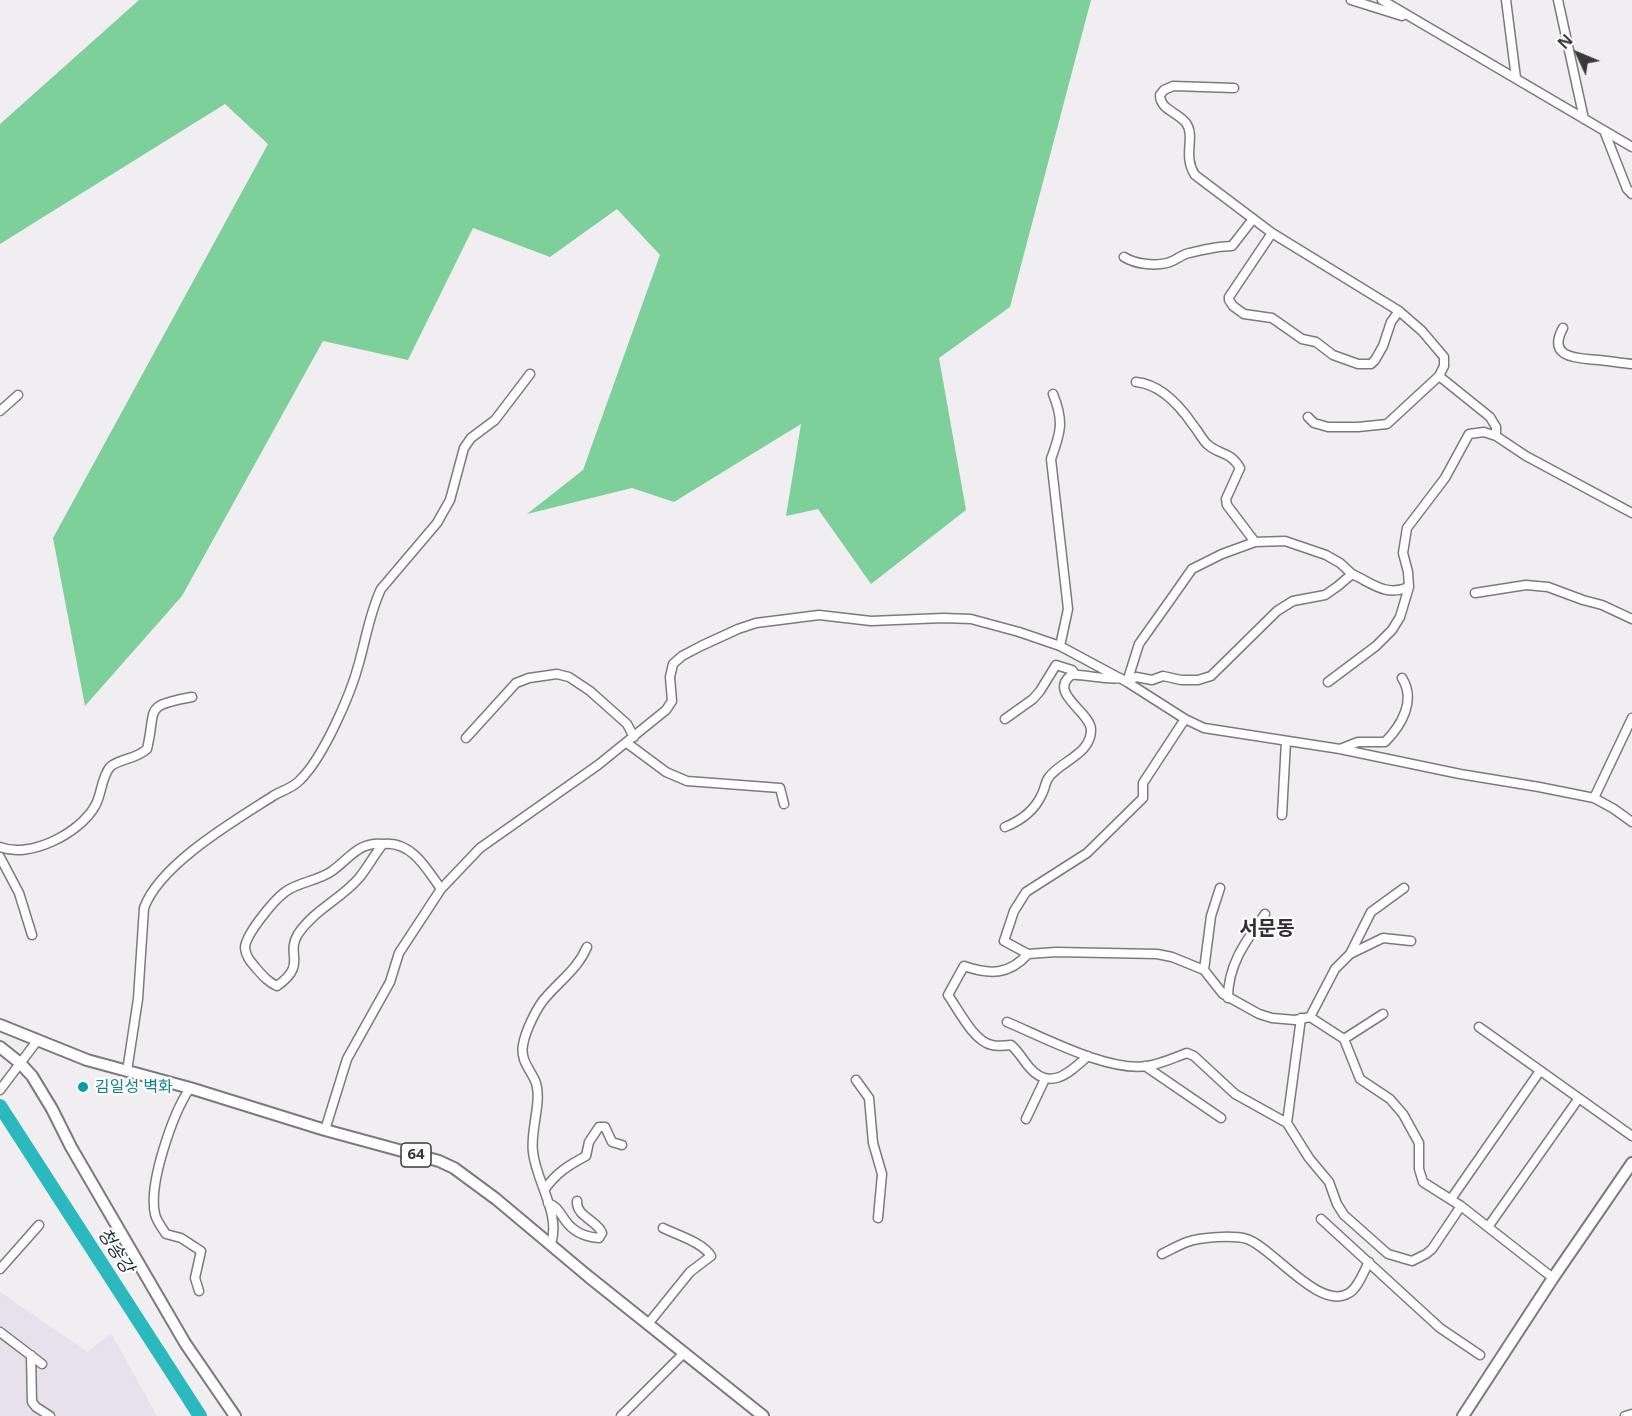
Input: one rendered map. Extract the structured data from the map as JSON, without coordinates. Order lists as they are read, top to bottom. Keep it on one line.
{"streets":{"main road":["64"]},"districts":["서문동"],"water":["청송강"],"places":["김일성 벽화"],"north":"top left"}
